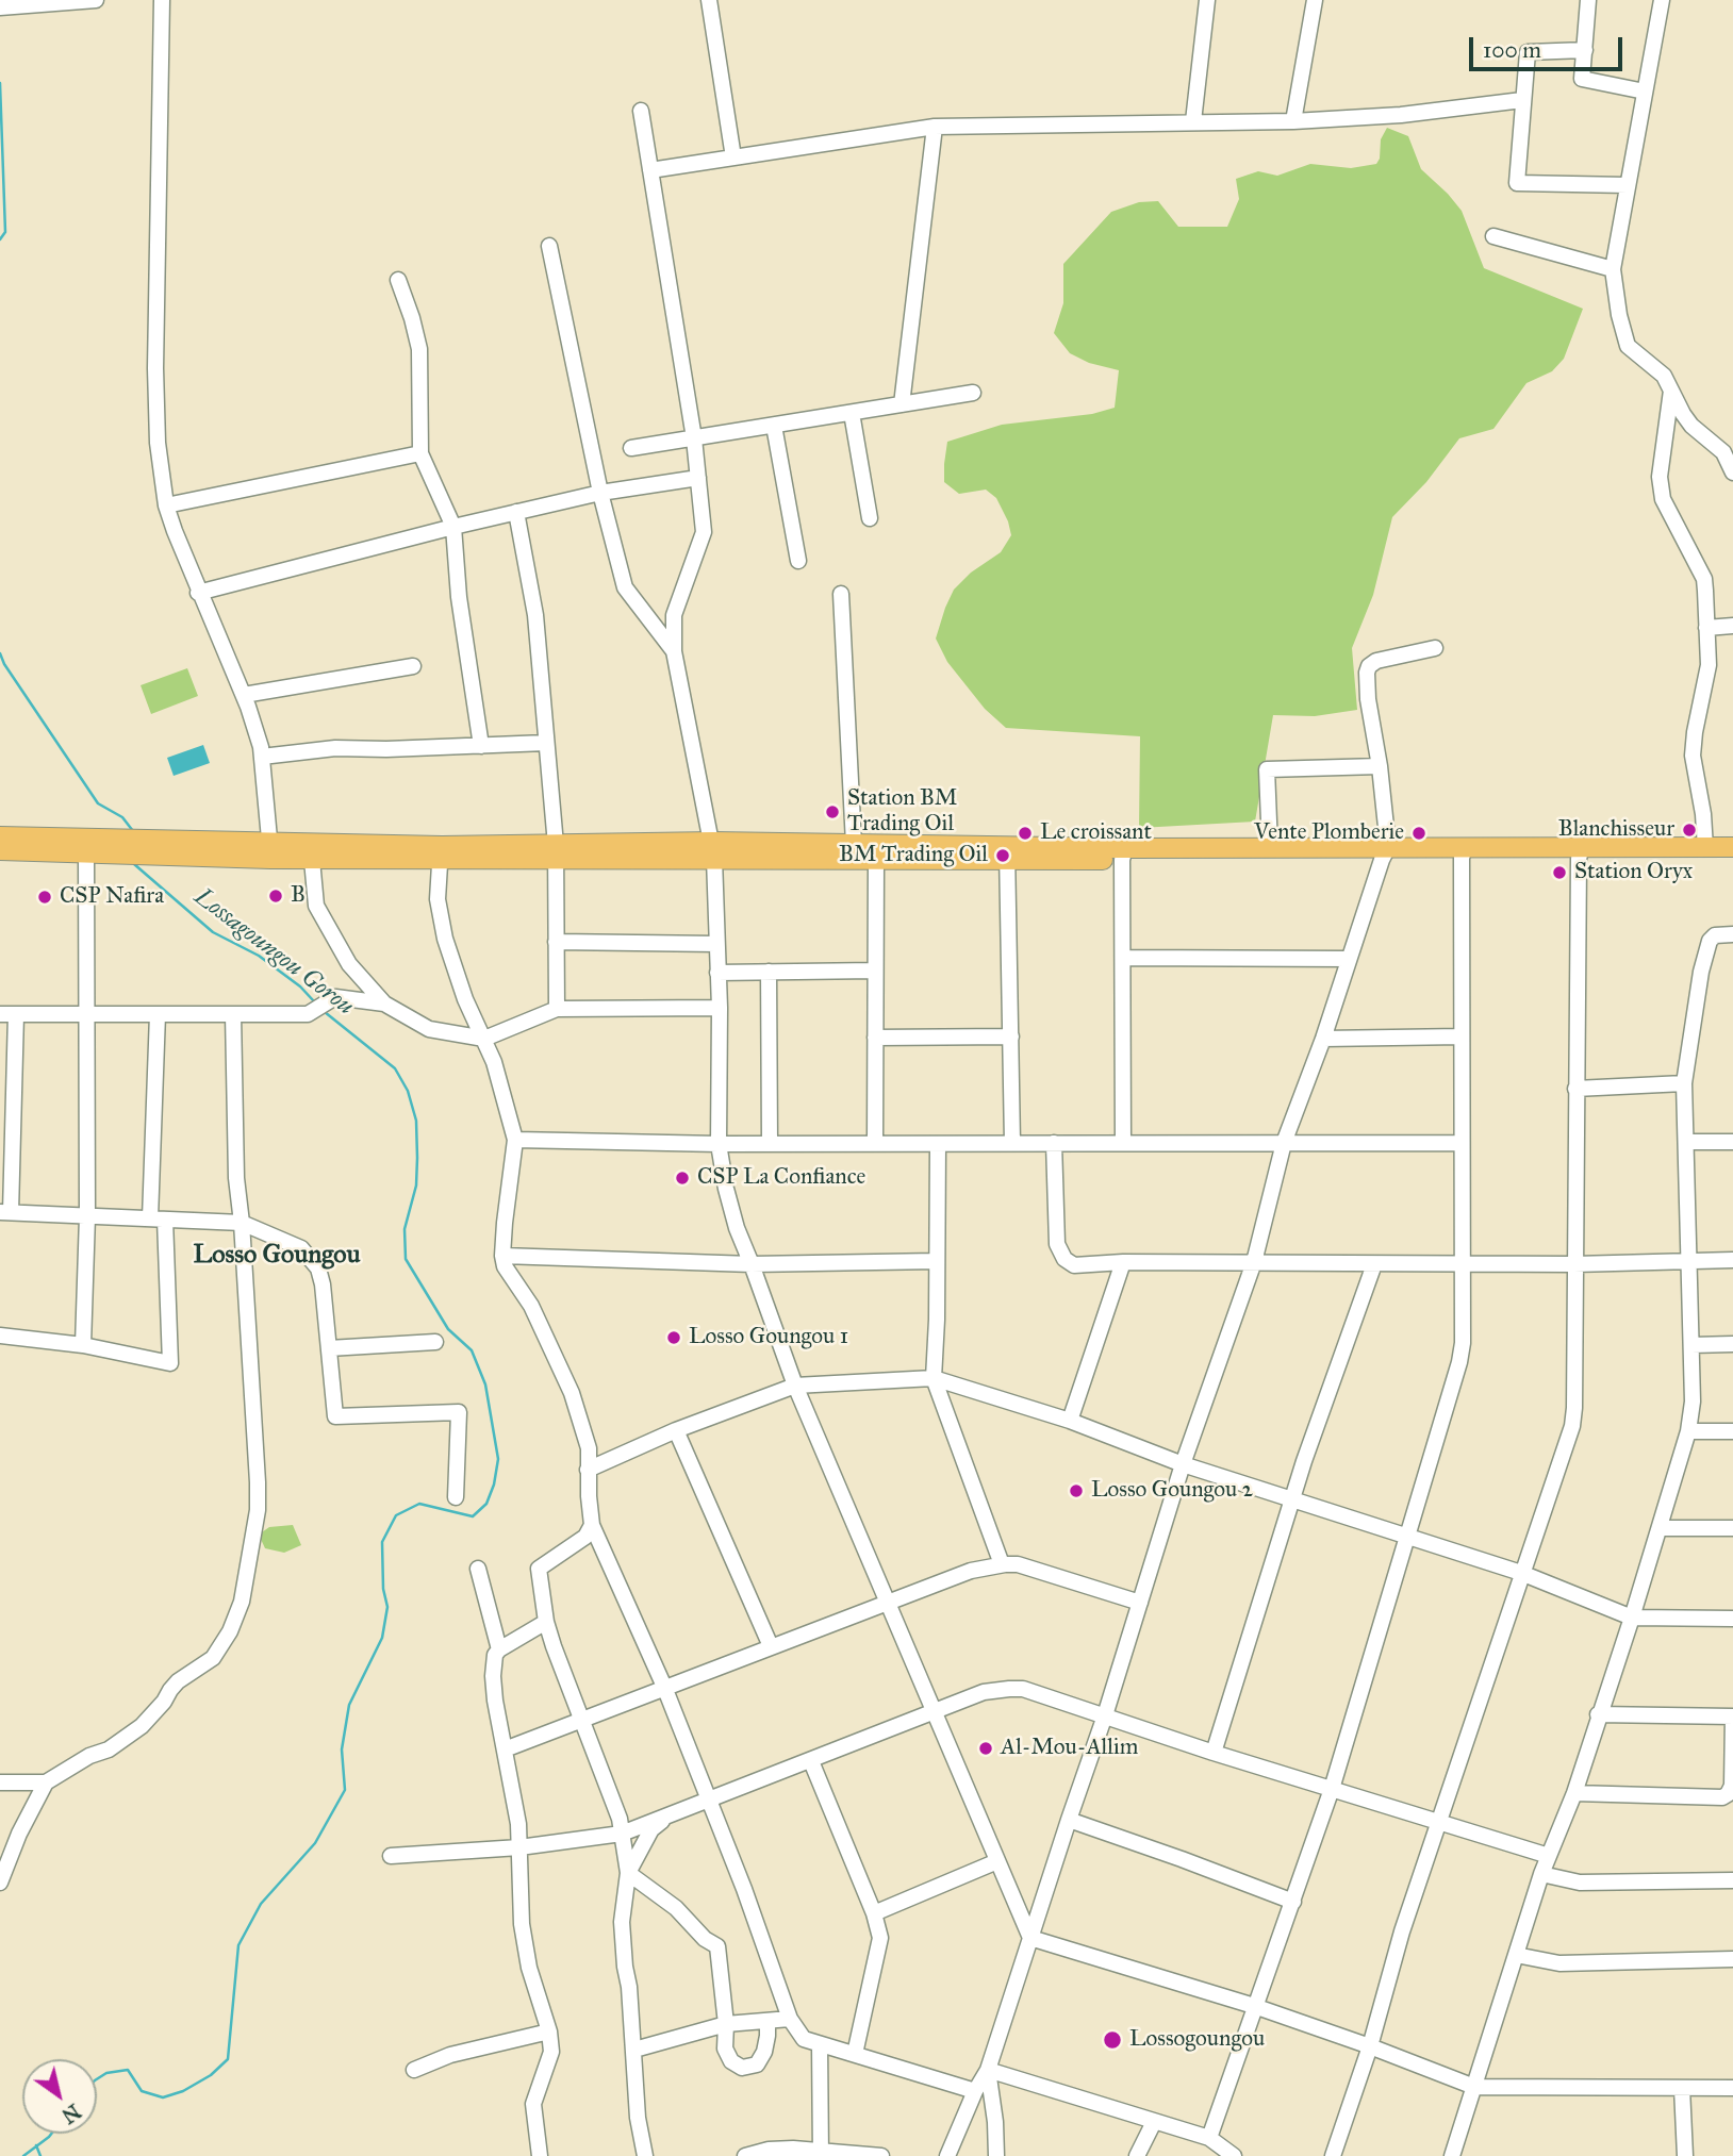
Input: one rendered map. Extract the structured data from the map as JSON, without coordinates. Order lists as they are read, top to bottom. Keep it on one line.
{"districts":["Losso Goungou"],"water":["Lossagoungou Gorou"],"places":["Station BM Trading Oil","Blanchisseur","Le croissant","Vente Plomberie","BM Trading Oil","Station Oryx","B","CSP Nafira","CSP La Confiance","Losso Goungou 1","Losso Goungou 2","Al-Mou-Allim","Lossogoungou"],"scale_bar":"100 m","north":"bottom right"}
